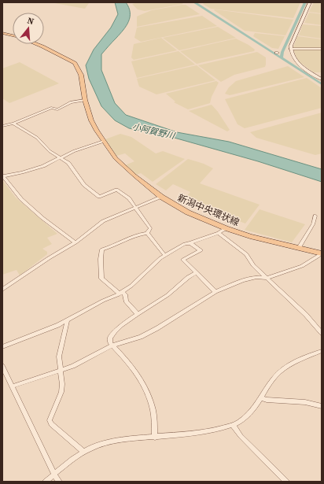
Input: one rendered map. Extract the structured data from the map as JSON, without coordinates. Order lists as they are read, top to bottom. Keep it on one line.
{"streets":{"main road":["新潟中央環状線"]},"water":["小阿賀野川"],"north":"top"}
